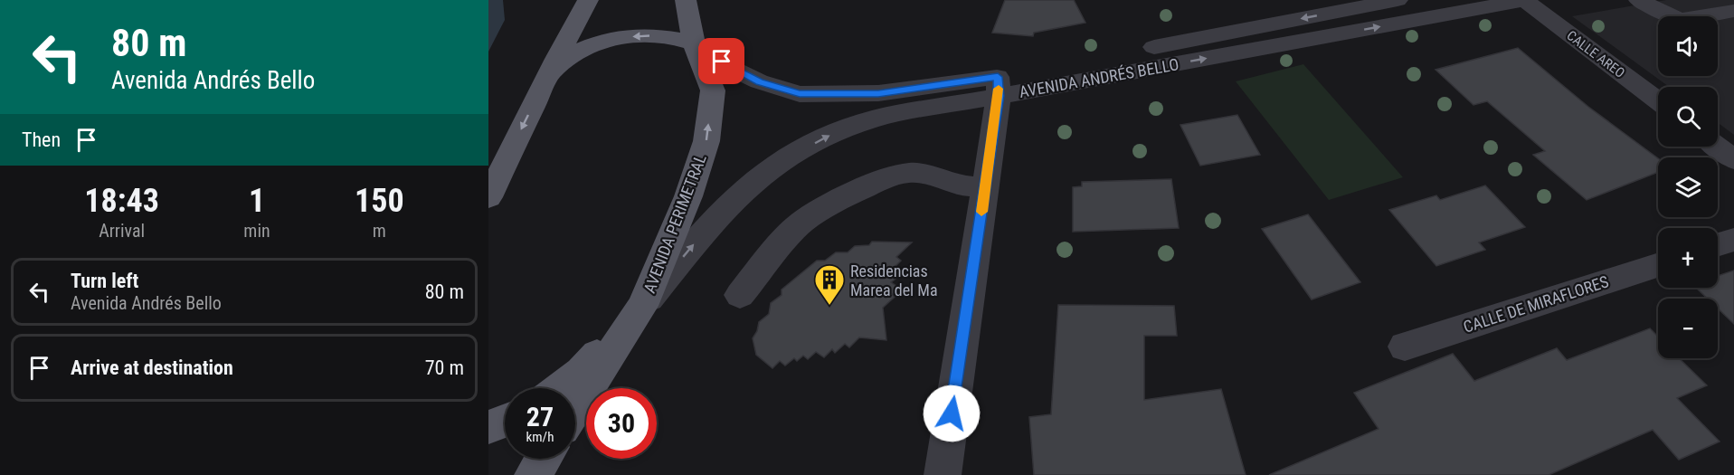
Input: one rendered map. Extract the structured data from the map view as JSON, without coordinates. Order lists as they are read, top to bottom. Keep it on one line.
{"streets":{"main road":["AVENIDA PERIMETRAL"],"street":["CALLE AREO","AVENIDA ANDRÉS BELLO","CALLE DE MIRAFLORES"]},"crossings":[["CALLE AREO","AVENIDA ANDRÉS BELLO"],["AVENIDA ANDRÉS BELLO","AVENIDA PERIMETRAL"]],"places":{"building":["Residencias Marea del Ma"]},"page":{"turn":["80 m","Avenida Andrés Bello"],"map_buttons":["+","−"],"then":"Then","eta":["18:43","Arrival","1","min","150","m"],"list":[{"name":"Turn left","note":"Avenida Andrés Bello","value":"80 m"},{"name":"Arrive at destination","value":"70 m"}],"speed":"27 km/h","limit":"30"}}
